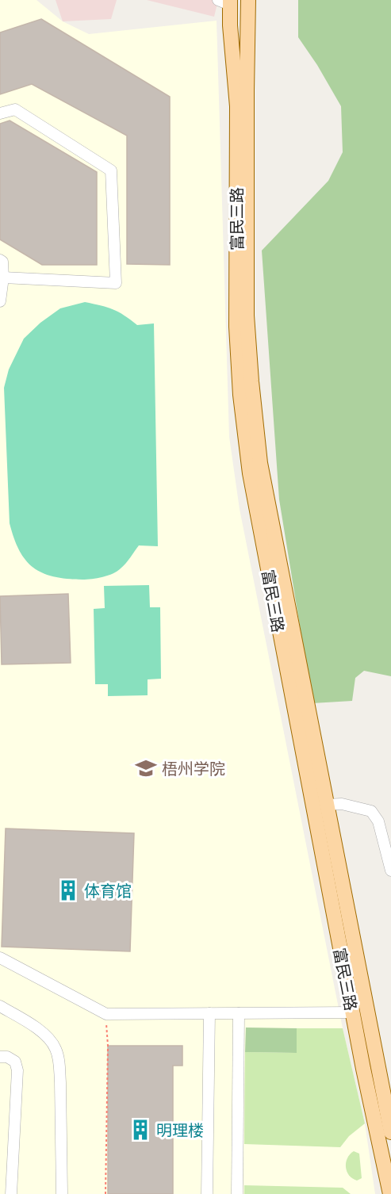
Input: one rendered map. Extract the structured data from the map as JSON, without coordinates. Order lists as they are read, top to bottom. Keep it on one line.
{"streets":{"main road":["富民三路"]},"places":{"school or university":["梧州学院"],"building":["体育馆","明理楼"]}}
